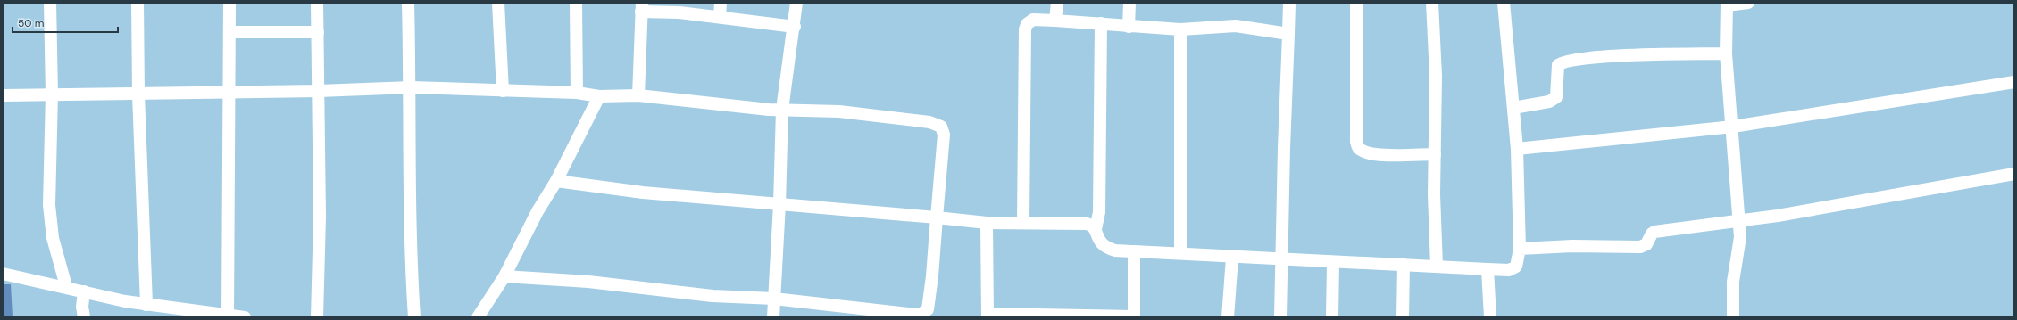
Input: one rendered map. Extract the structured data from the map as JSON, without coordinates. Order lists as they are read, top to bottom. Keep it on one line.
{"scale_bar":"50 m"}
